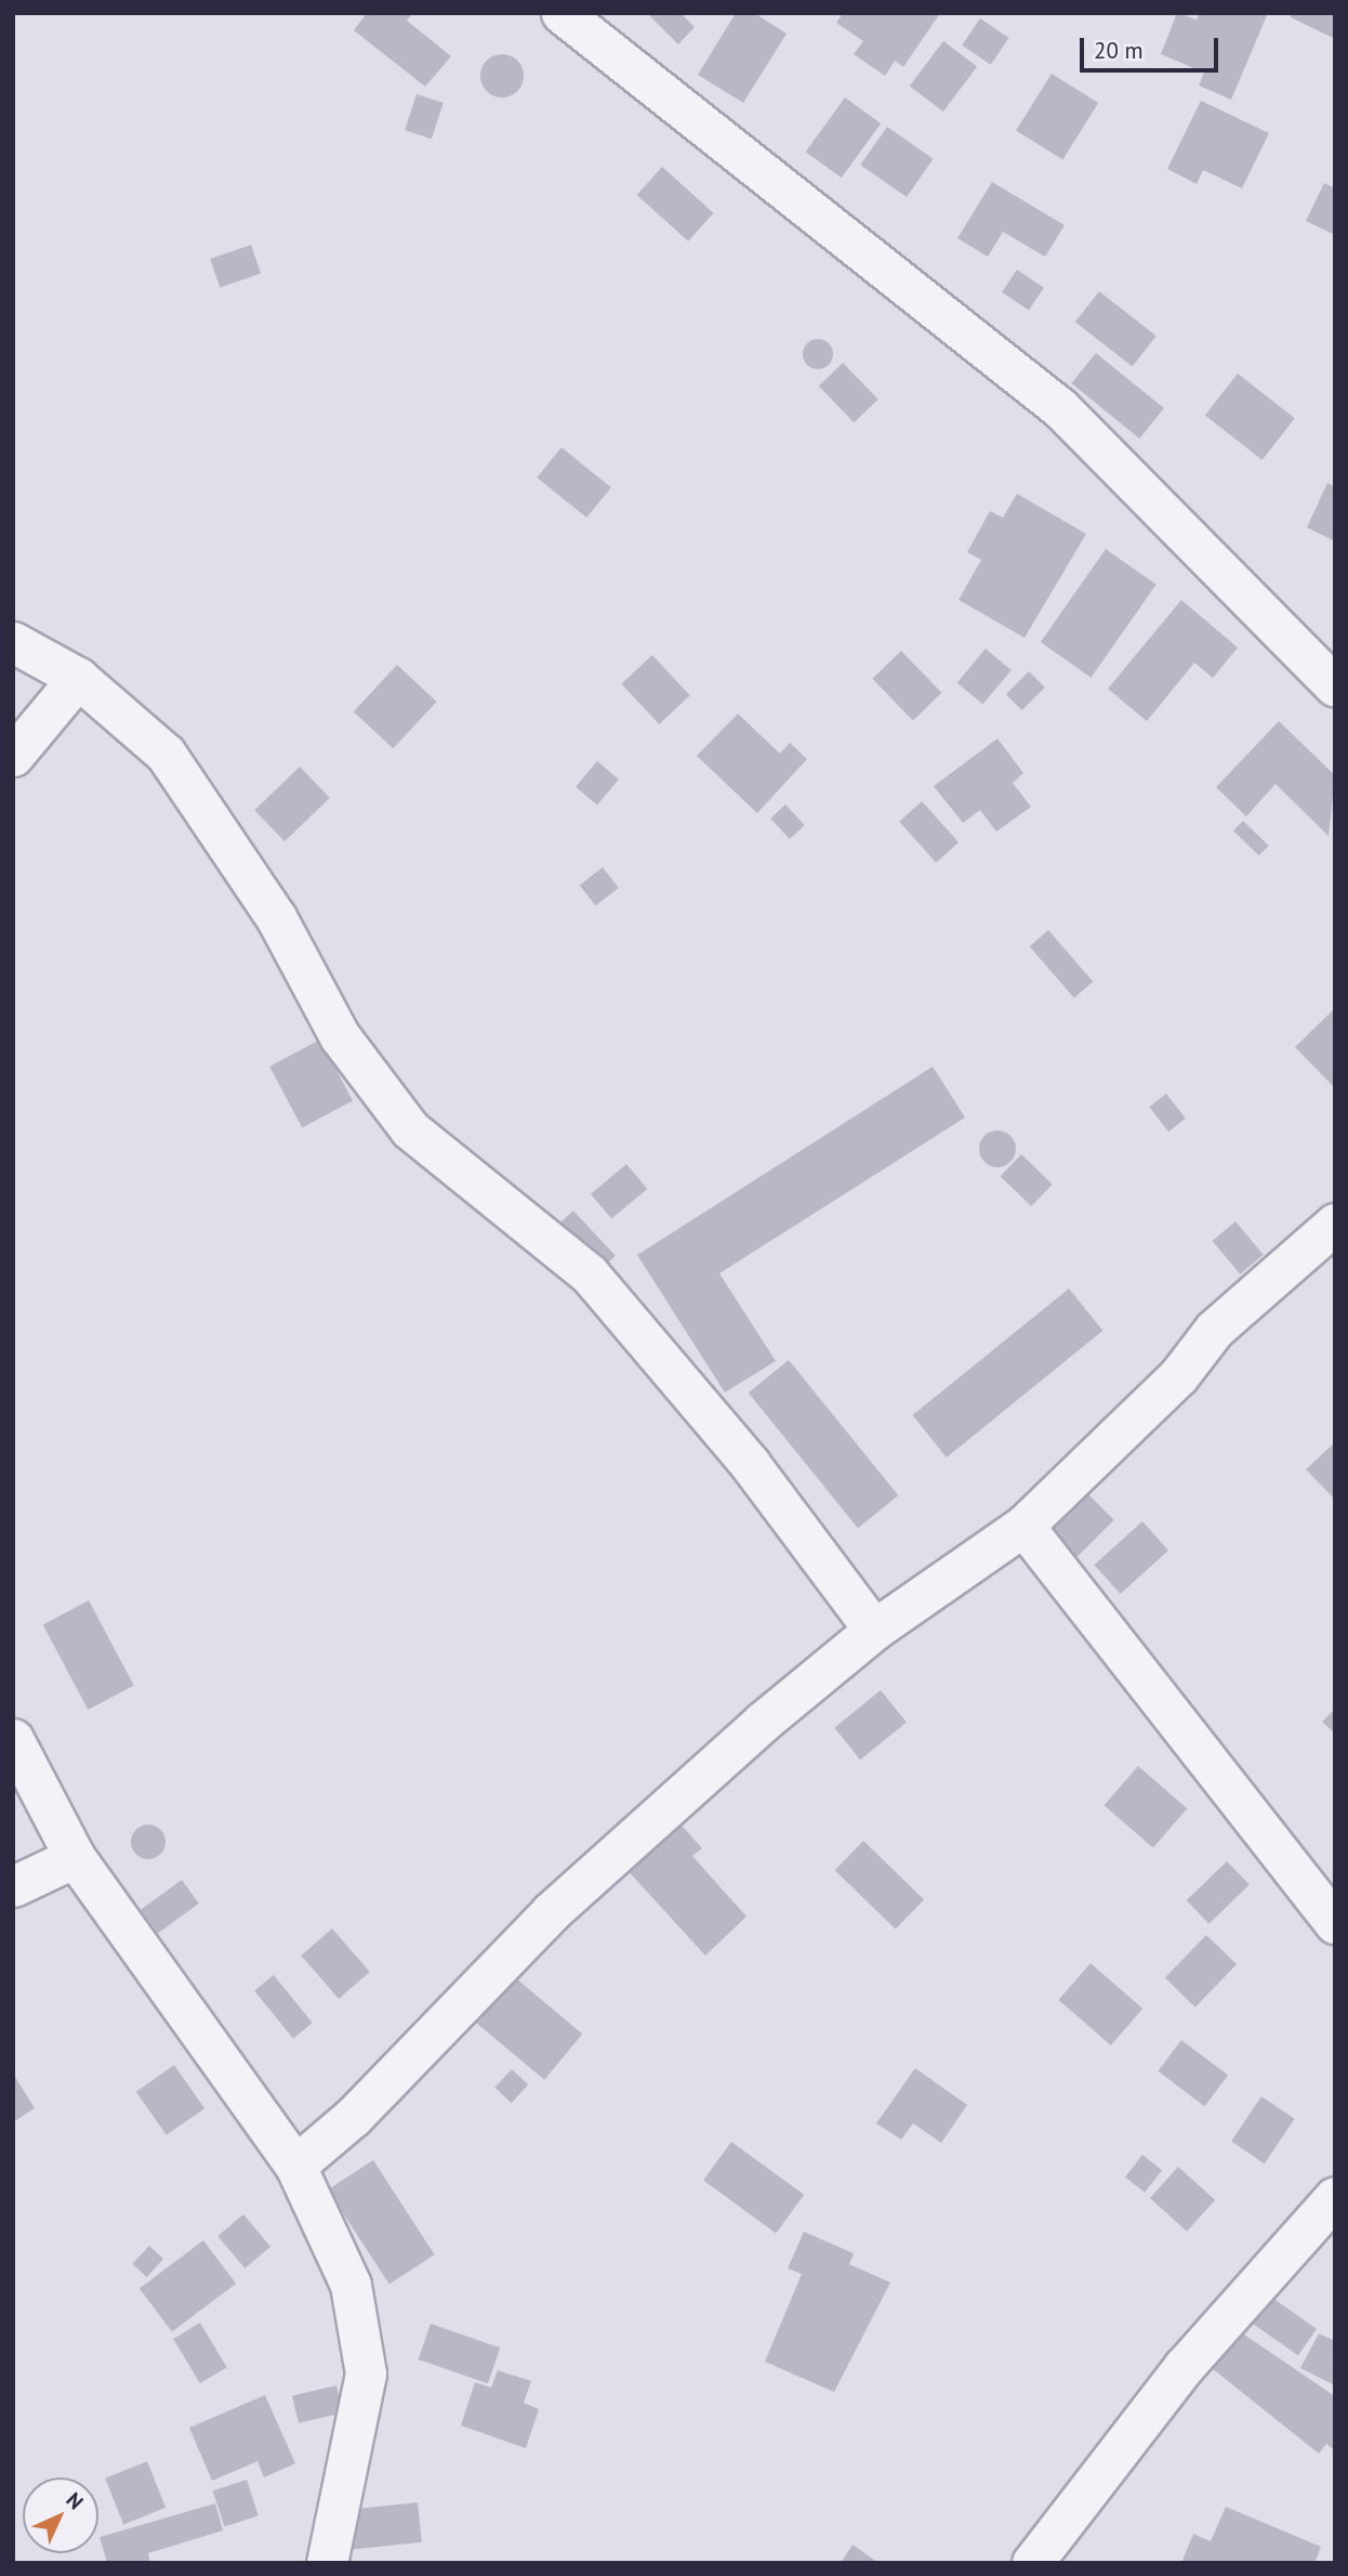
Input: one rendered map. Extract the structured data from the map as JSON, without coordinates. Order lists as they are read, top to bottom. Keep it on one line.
{"scale_bar":"20 m","north":"top right"}
